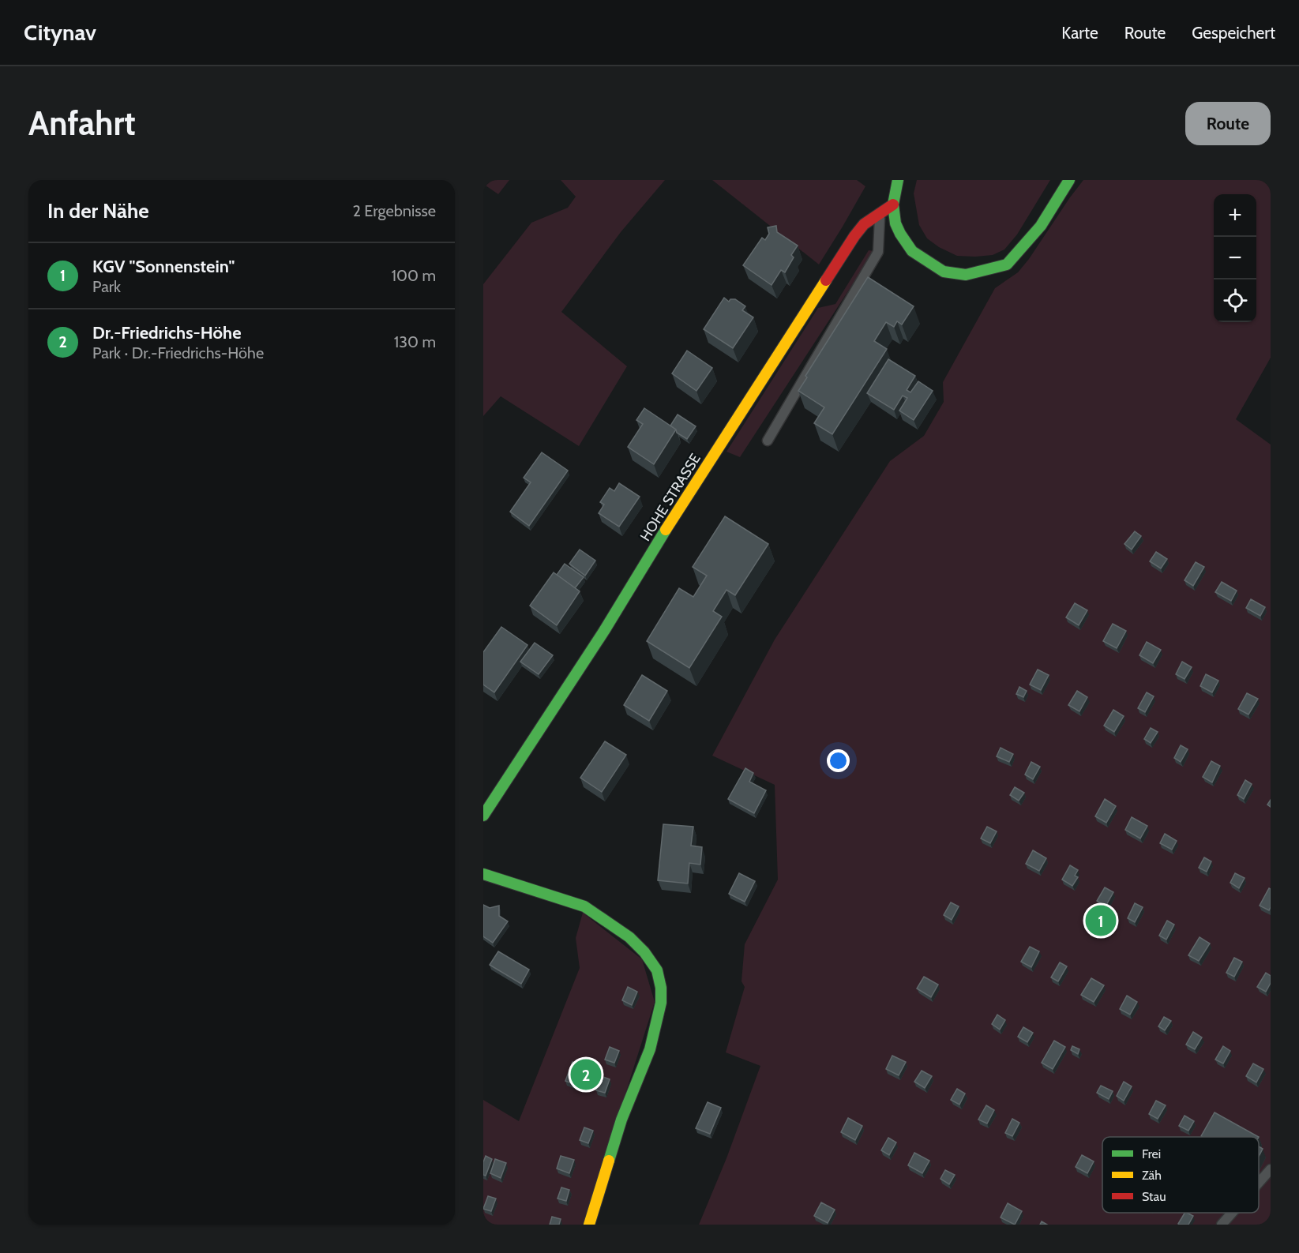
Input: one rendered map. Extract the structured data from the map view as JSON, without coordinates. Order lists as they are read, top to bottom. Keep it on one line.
{"streets":{"street":["HOHE STRASSE"]},"legend":["Frei","Zäh","Stau"],"page":{"header":"Citynav","nav":["Karte","Route","Gespeichert"],"buttons":"Route","title":"Anfahrt","heading":["In der Nähe","2 Ergebnisse"],"map_buttons":["+","−"],"list":[{"mark":"1","name":"KGV \"Sonnenstein\"","note":"Park","value":"100 m"},{"mark":"2","name":"Dr.-Friedrichs-Höhe","note":"Park · Dr.-Friedrichs-Höhe","value":"130 m"}],"pins":["1","2"]}}
